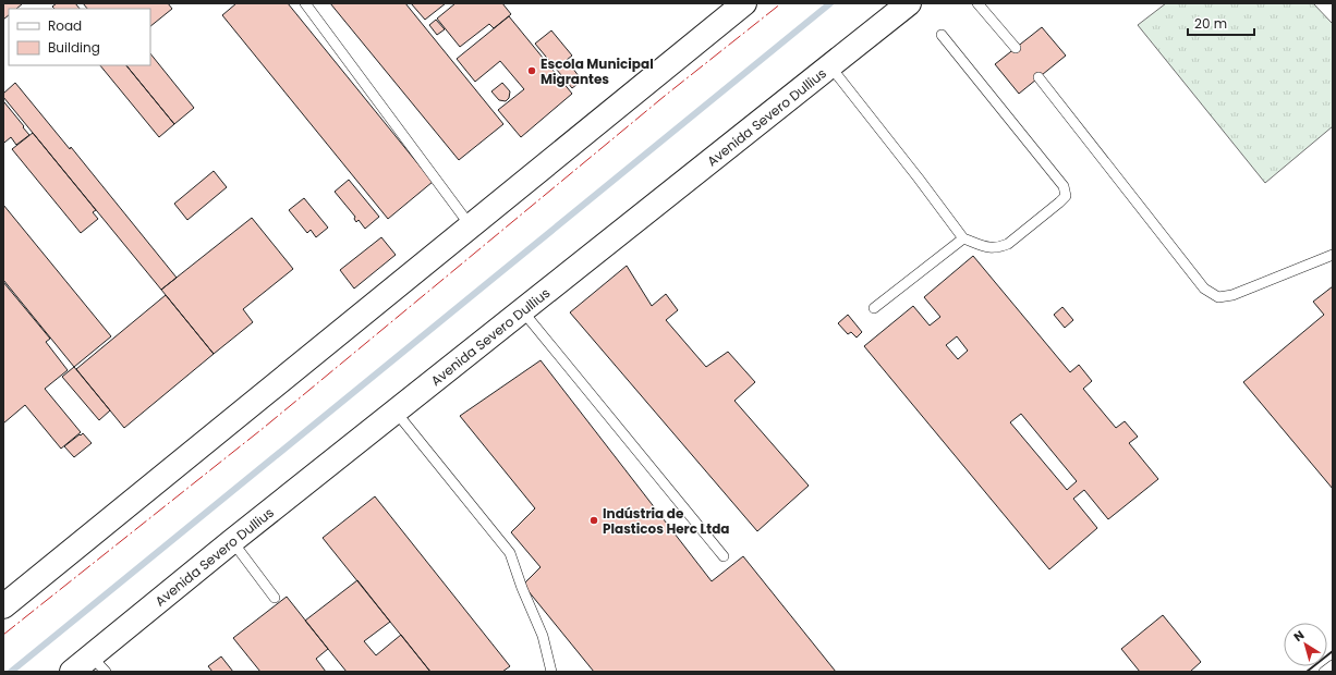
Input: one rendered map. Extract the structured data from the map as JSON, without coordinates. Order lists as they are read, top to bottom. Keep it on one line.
{"streets":{"main road":["Avenida Severo Dullius"]},"places":["Escola Municipal Migrantes","Indústria de Plasticos Herc Ltda"],"legend":["Road","Building"],"scale_bar":"20 m","north":"top left"}
